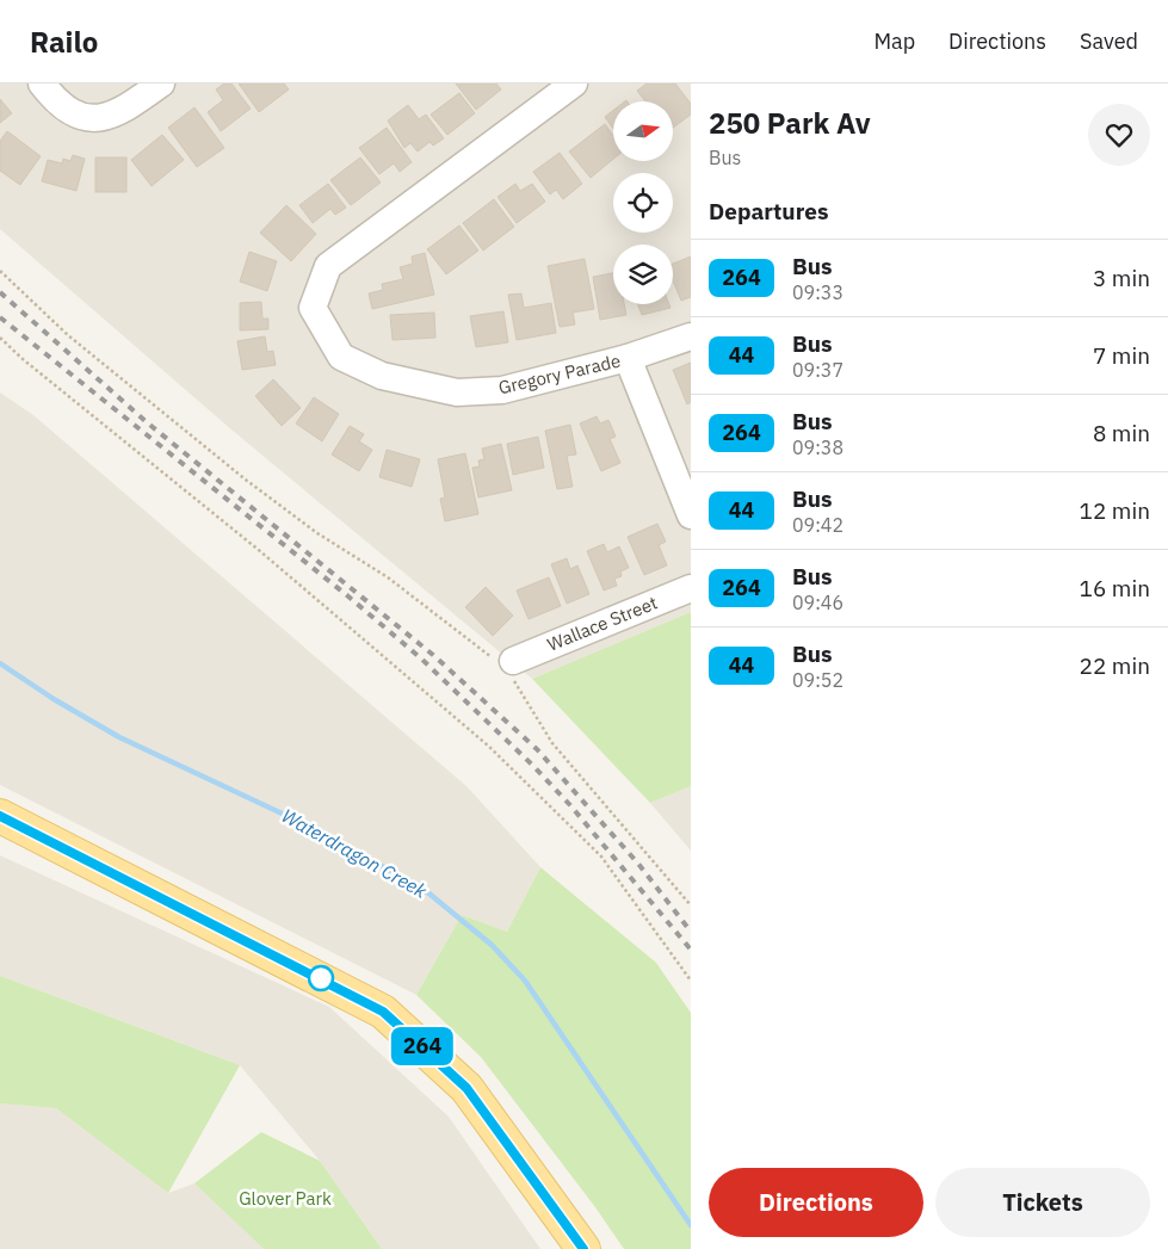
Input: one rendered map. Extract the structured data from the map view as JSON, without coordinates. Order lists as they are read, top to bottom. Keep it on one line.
{"streets":{"street":["Gregory Parade","Wallace Street"]},"water":["Waterdragon Creek"],"parks":["Glover Park"],"lines":["bus line 264"],"north":"right","page":{"header":"Railo","nav":["Map","Directions","Saved"],"on_map":"264","heading":[["250 Park Av","Bus"],"Departures"],"list":[{"mark":"264","name":"Bus","note":"09:33","value":"3 min"},{"mark":"44","name":"Bus","note":"09:37","value":"7 min"},{"mark":"264","name":"Bus","note":"09:38","value":"8 min"},{"mark":"44","name":"Bus","note":"09:42","value":"12 min"},{"mark":"264","name":"Bus","note":"09:46","value":"16 min"},{"mark":"44","name":"Bus","note":"09:52","value":"22 min"}],"buttons":["Directions","Tickets"]}}
